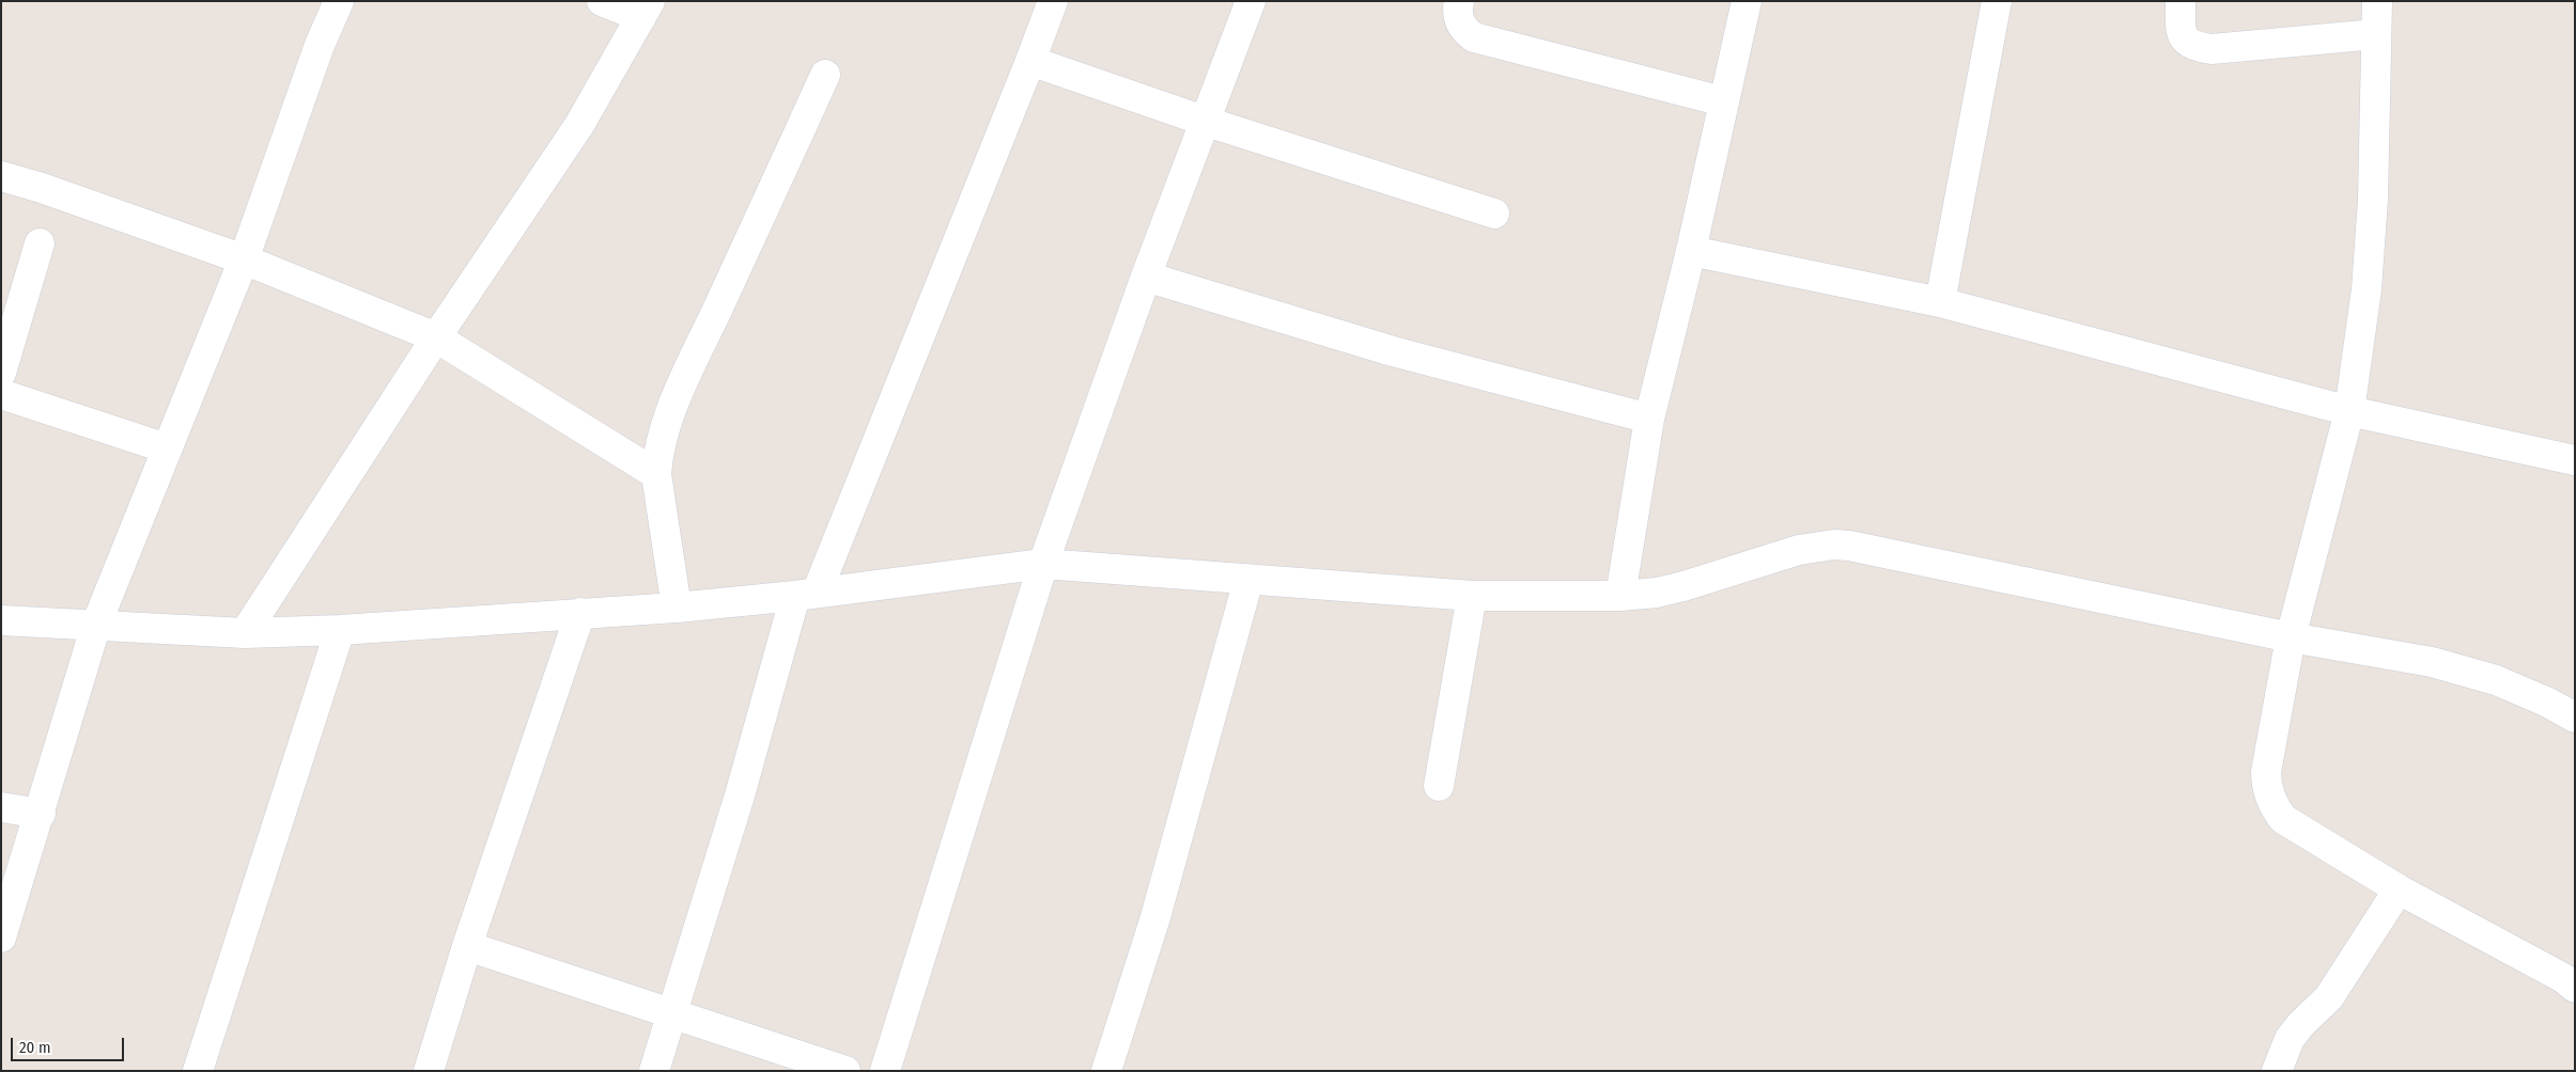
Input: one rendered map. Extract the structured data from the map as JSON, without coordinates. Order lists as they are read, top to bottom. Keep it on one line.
{"scale_bar":"20 m"}
